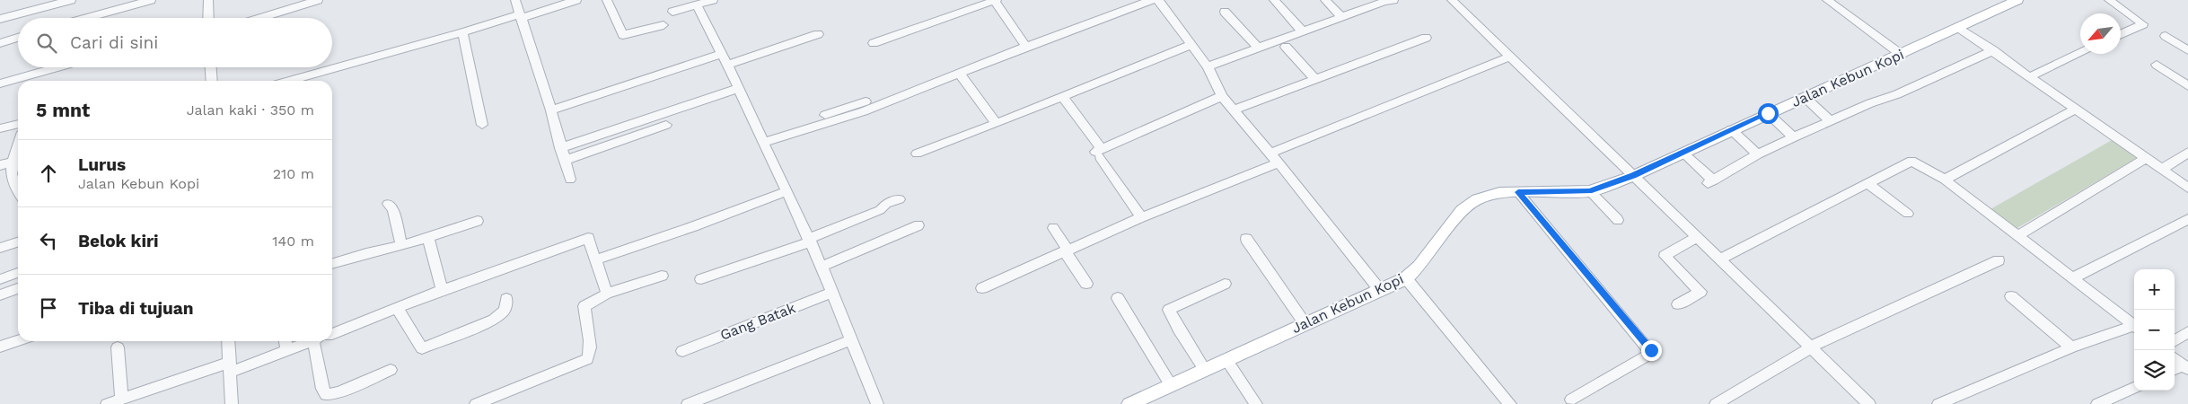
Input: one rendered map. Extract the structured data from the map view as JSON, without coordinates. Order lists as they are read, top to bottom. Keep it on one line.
{"streets":{"main road":["Jalan Kebun Kopi"],"street":["Gang Batak"]},"north":"bottom left","page":{"search":"Cari di sini","heading":["5 mnt","Jalan kaki · 350 m"],"list":[["Lurus","Jalan Kebun Kopi","210 m"],["Belok kiri","140 m"],"Tiba di tujuan"],"map_buttons":["+","−"]}}
